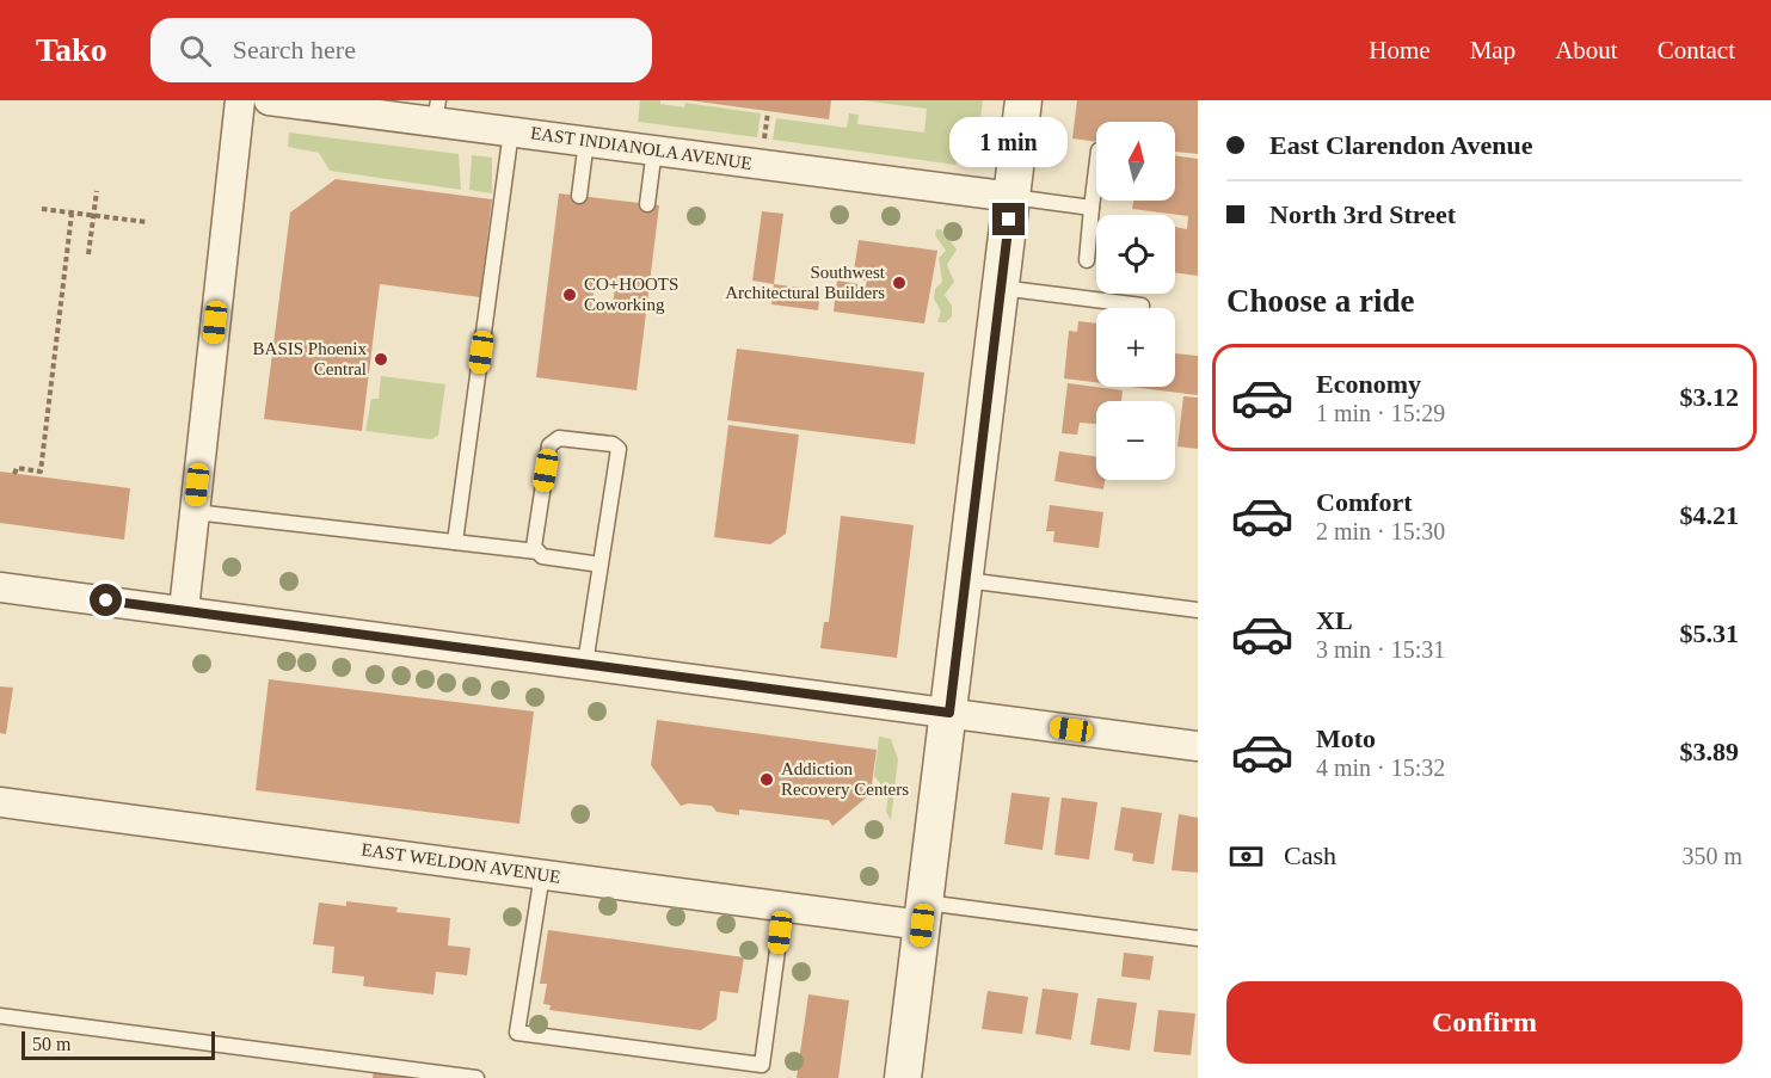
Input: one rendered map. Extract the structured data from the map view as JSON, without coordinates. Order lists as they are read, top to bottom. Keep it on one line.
{"streets":{"street":["EAST INDIANOLA AVENUE","EAST WELDON AVENUE"]},"places":["Southwest Architectural Builders","CO+HOOTS Coworking","BASIS Phoenix Central","Addiction Recovery Centers"],"scale_bar":"50 m","north":"top","page":{"header":"Tako","search":"Search here","nav":["Home","Map","About","Contact"],"banner":["East Clarendon Avenue","North 3rd Street"],"bubble":"1 min","map_buttons":["+","−"],"heading":"Choose a ride","list":[{"name":"Economy","note":"1 min · 15:29","value":"$3.12"},{"name":"Comfort","note":"2 min · 15:30","value":"$4.21"},{"name":"XL","note":"3 min · 15:31","value":"$5.31"},{"name":"Moto","note":"4 min · 15:32","value":"$3.89"}],"pay":["Cash","350 m"],"buttons":"Confirm","scale":"50 m"}}
